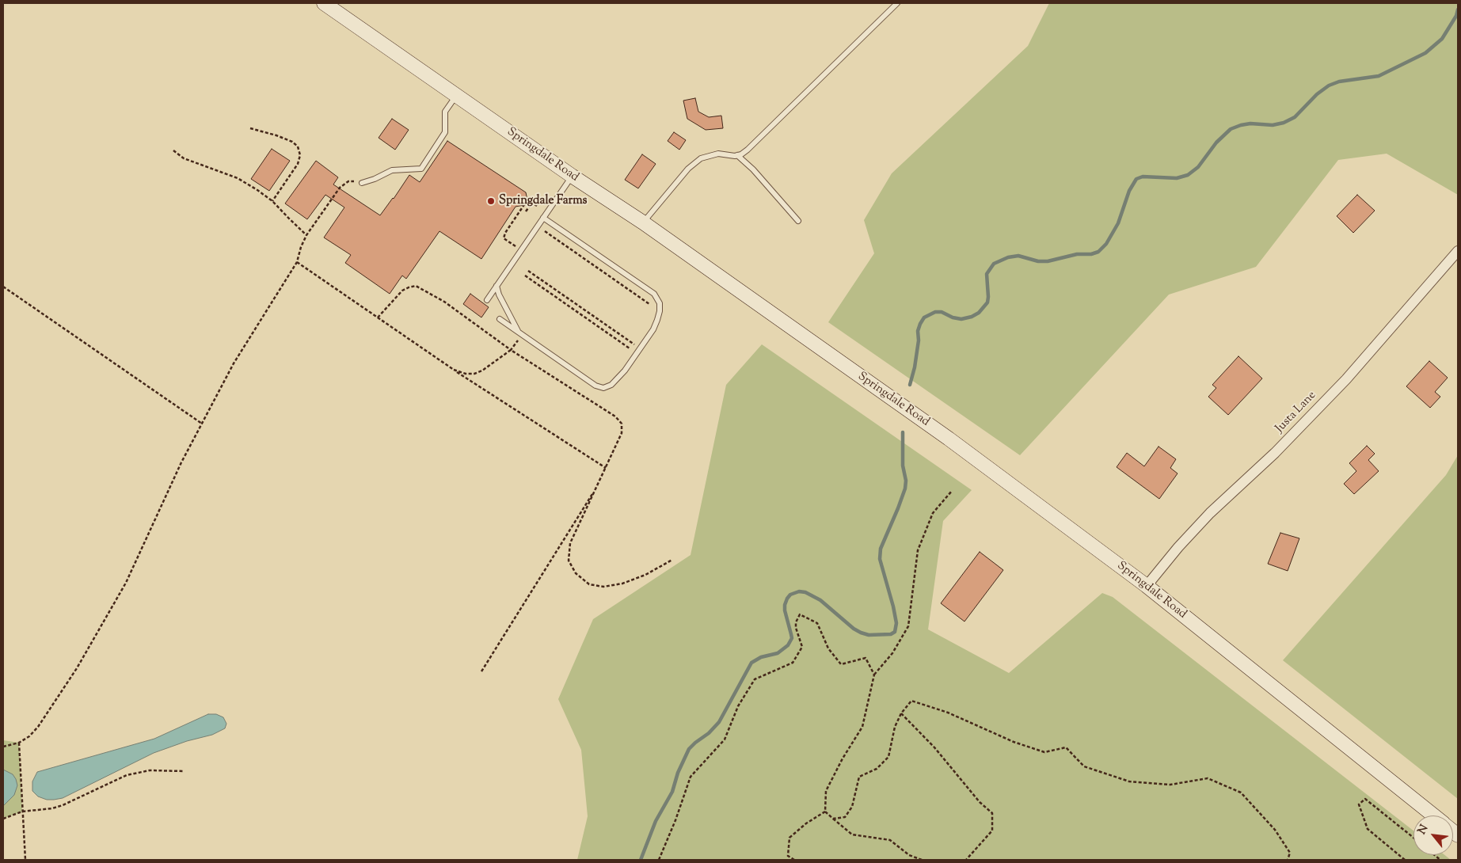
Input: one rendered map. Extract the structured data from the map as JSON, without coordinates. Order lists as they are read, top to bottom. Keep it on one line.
{"streets":{"main road":["Springdale Road"],"street":["Justa Lane"]},"crossings":[["Springdale Road","Justa Lane"]],"places":["Springdale Farms"],"north":"top left"}
